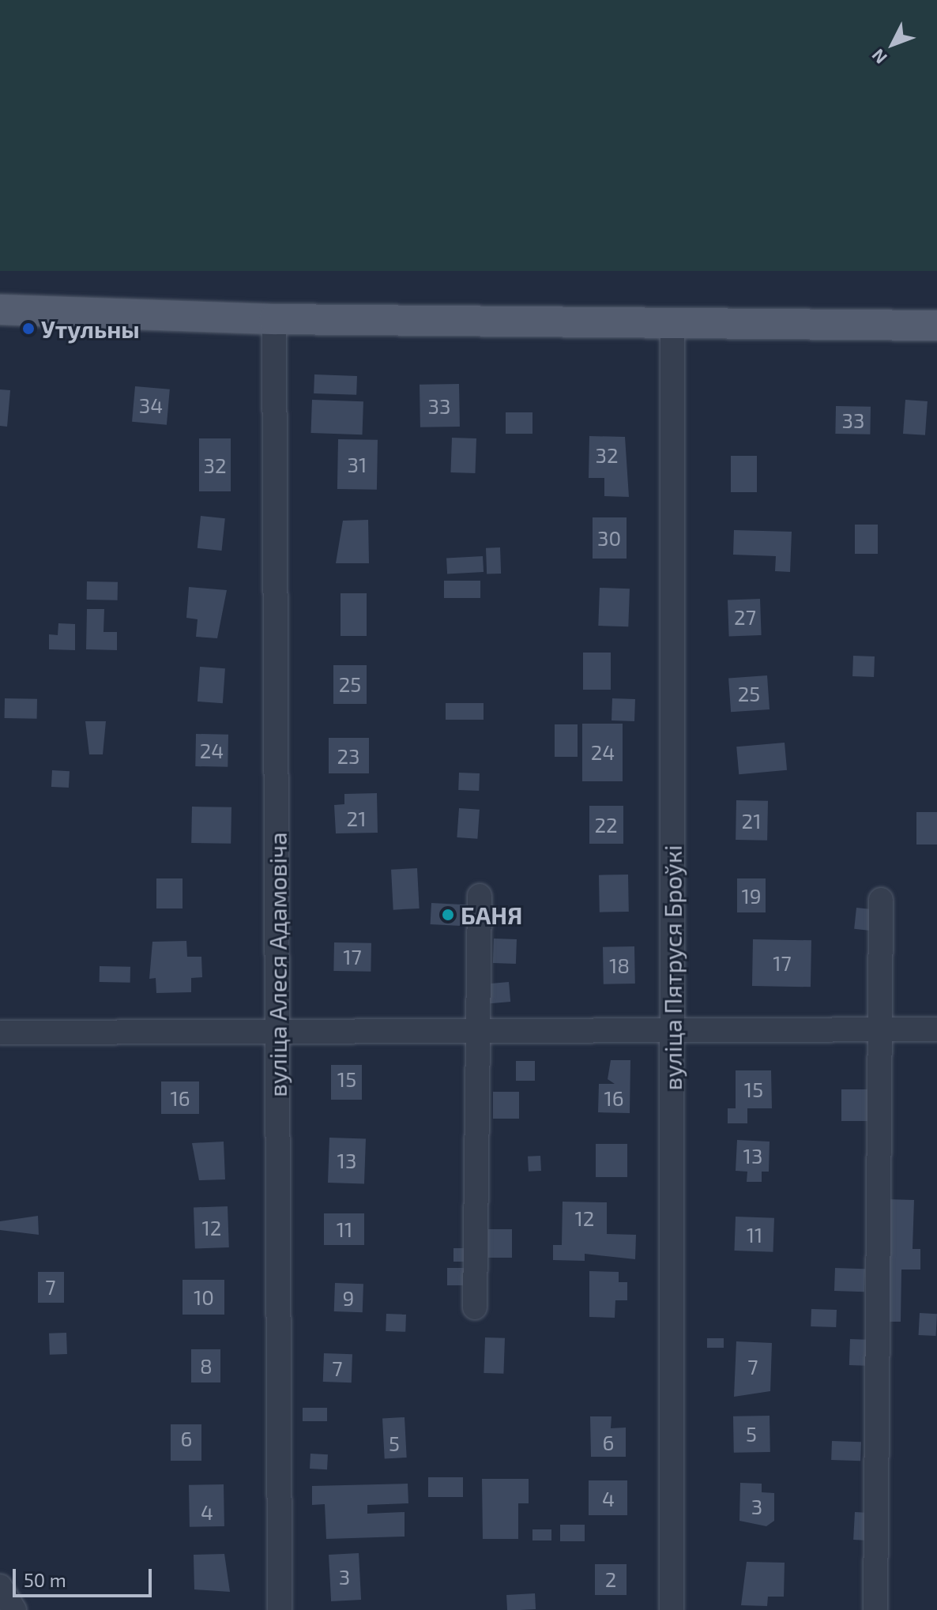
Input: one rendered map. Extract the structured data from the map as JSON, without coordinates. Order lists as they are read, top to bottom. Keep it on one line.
{"streets":{"street":["вуліца Алеся Адамовіча","вуліца Пятруся Броўкі"]},"places":["Утульны","БАНЯ"],"house_numbers":["34","33","33","32","31","32","30","27","25","25","24","24","23","21","21","22","19","17","17","18","15","15","16","16","13","13","12","12","11","11","7","10","9","8","7","7","5","6","6","5","4","3","4","3","2"],"scale_bar":"50 m","north":"bottom left"}
